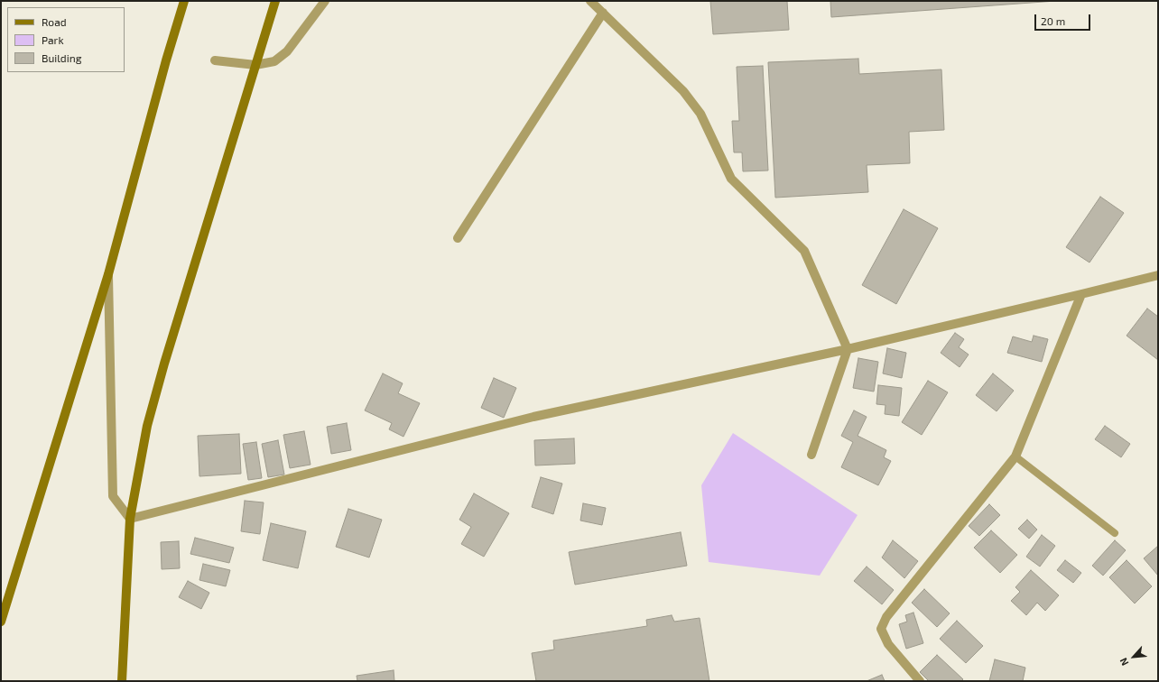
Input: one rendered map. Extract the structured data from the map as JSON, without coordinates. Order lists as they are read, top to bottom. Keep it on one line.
{"legend":["Road","Park","Building"],"scale_bar":"20 m","north":"bottom left"}
